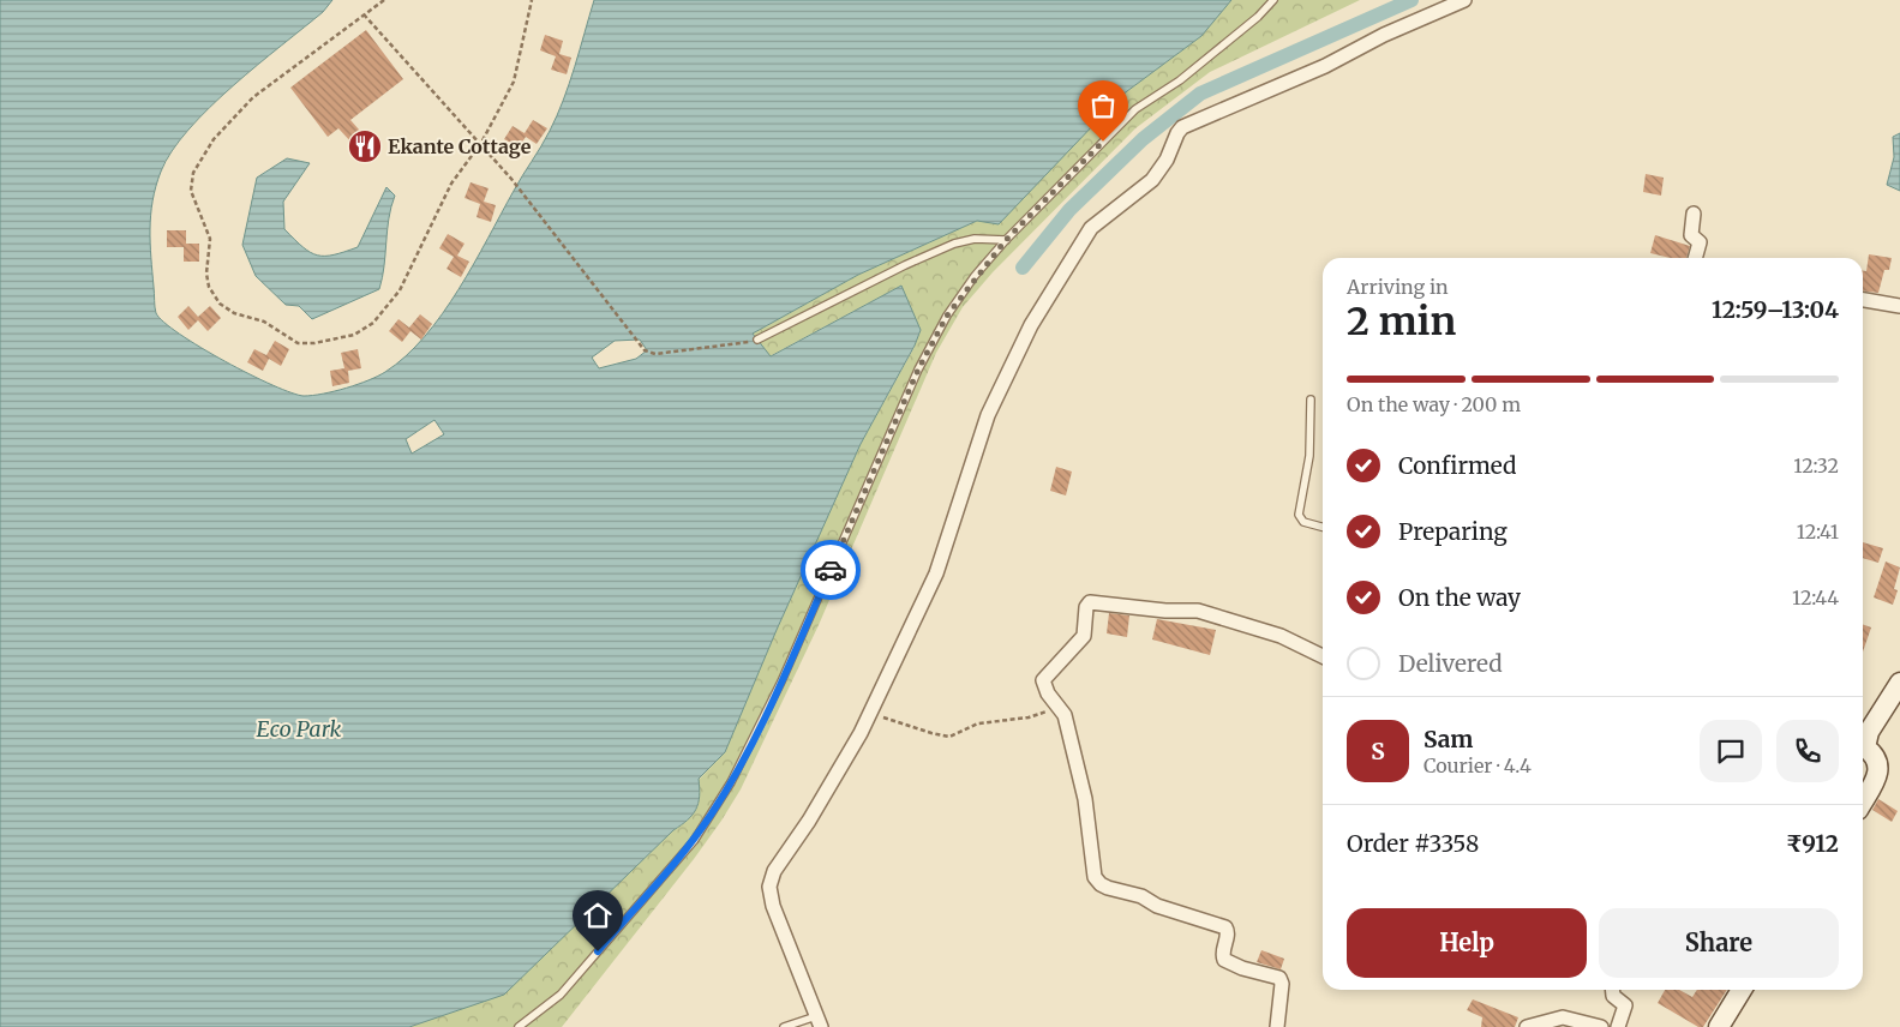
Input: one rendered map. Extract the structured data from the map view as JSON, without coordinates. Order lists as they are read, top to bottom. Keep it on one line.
{"water":["Eco Park"],"places":{"restaurant":["Ekante Cottage"]},"page":{"heading":["2 min","Arriving in","12:59–13:04"],"panel":["Sam","Courier · 4.4","Order #3358","₹912"],"bar":"On the way · 200 m","list":[["Confirmed","12:32"],["Preparing","12:41"],["On the way","12:44"],"Delivered"],"round":"S","buttons":["Help","Share"]}}
